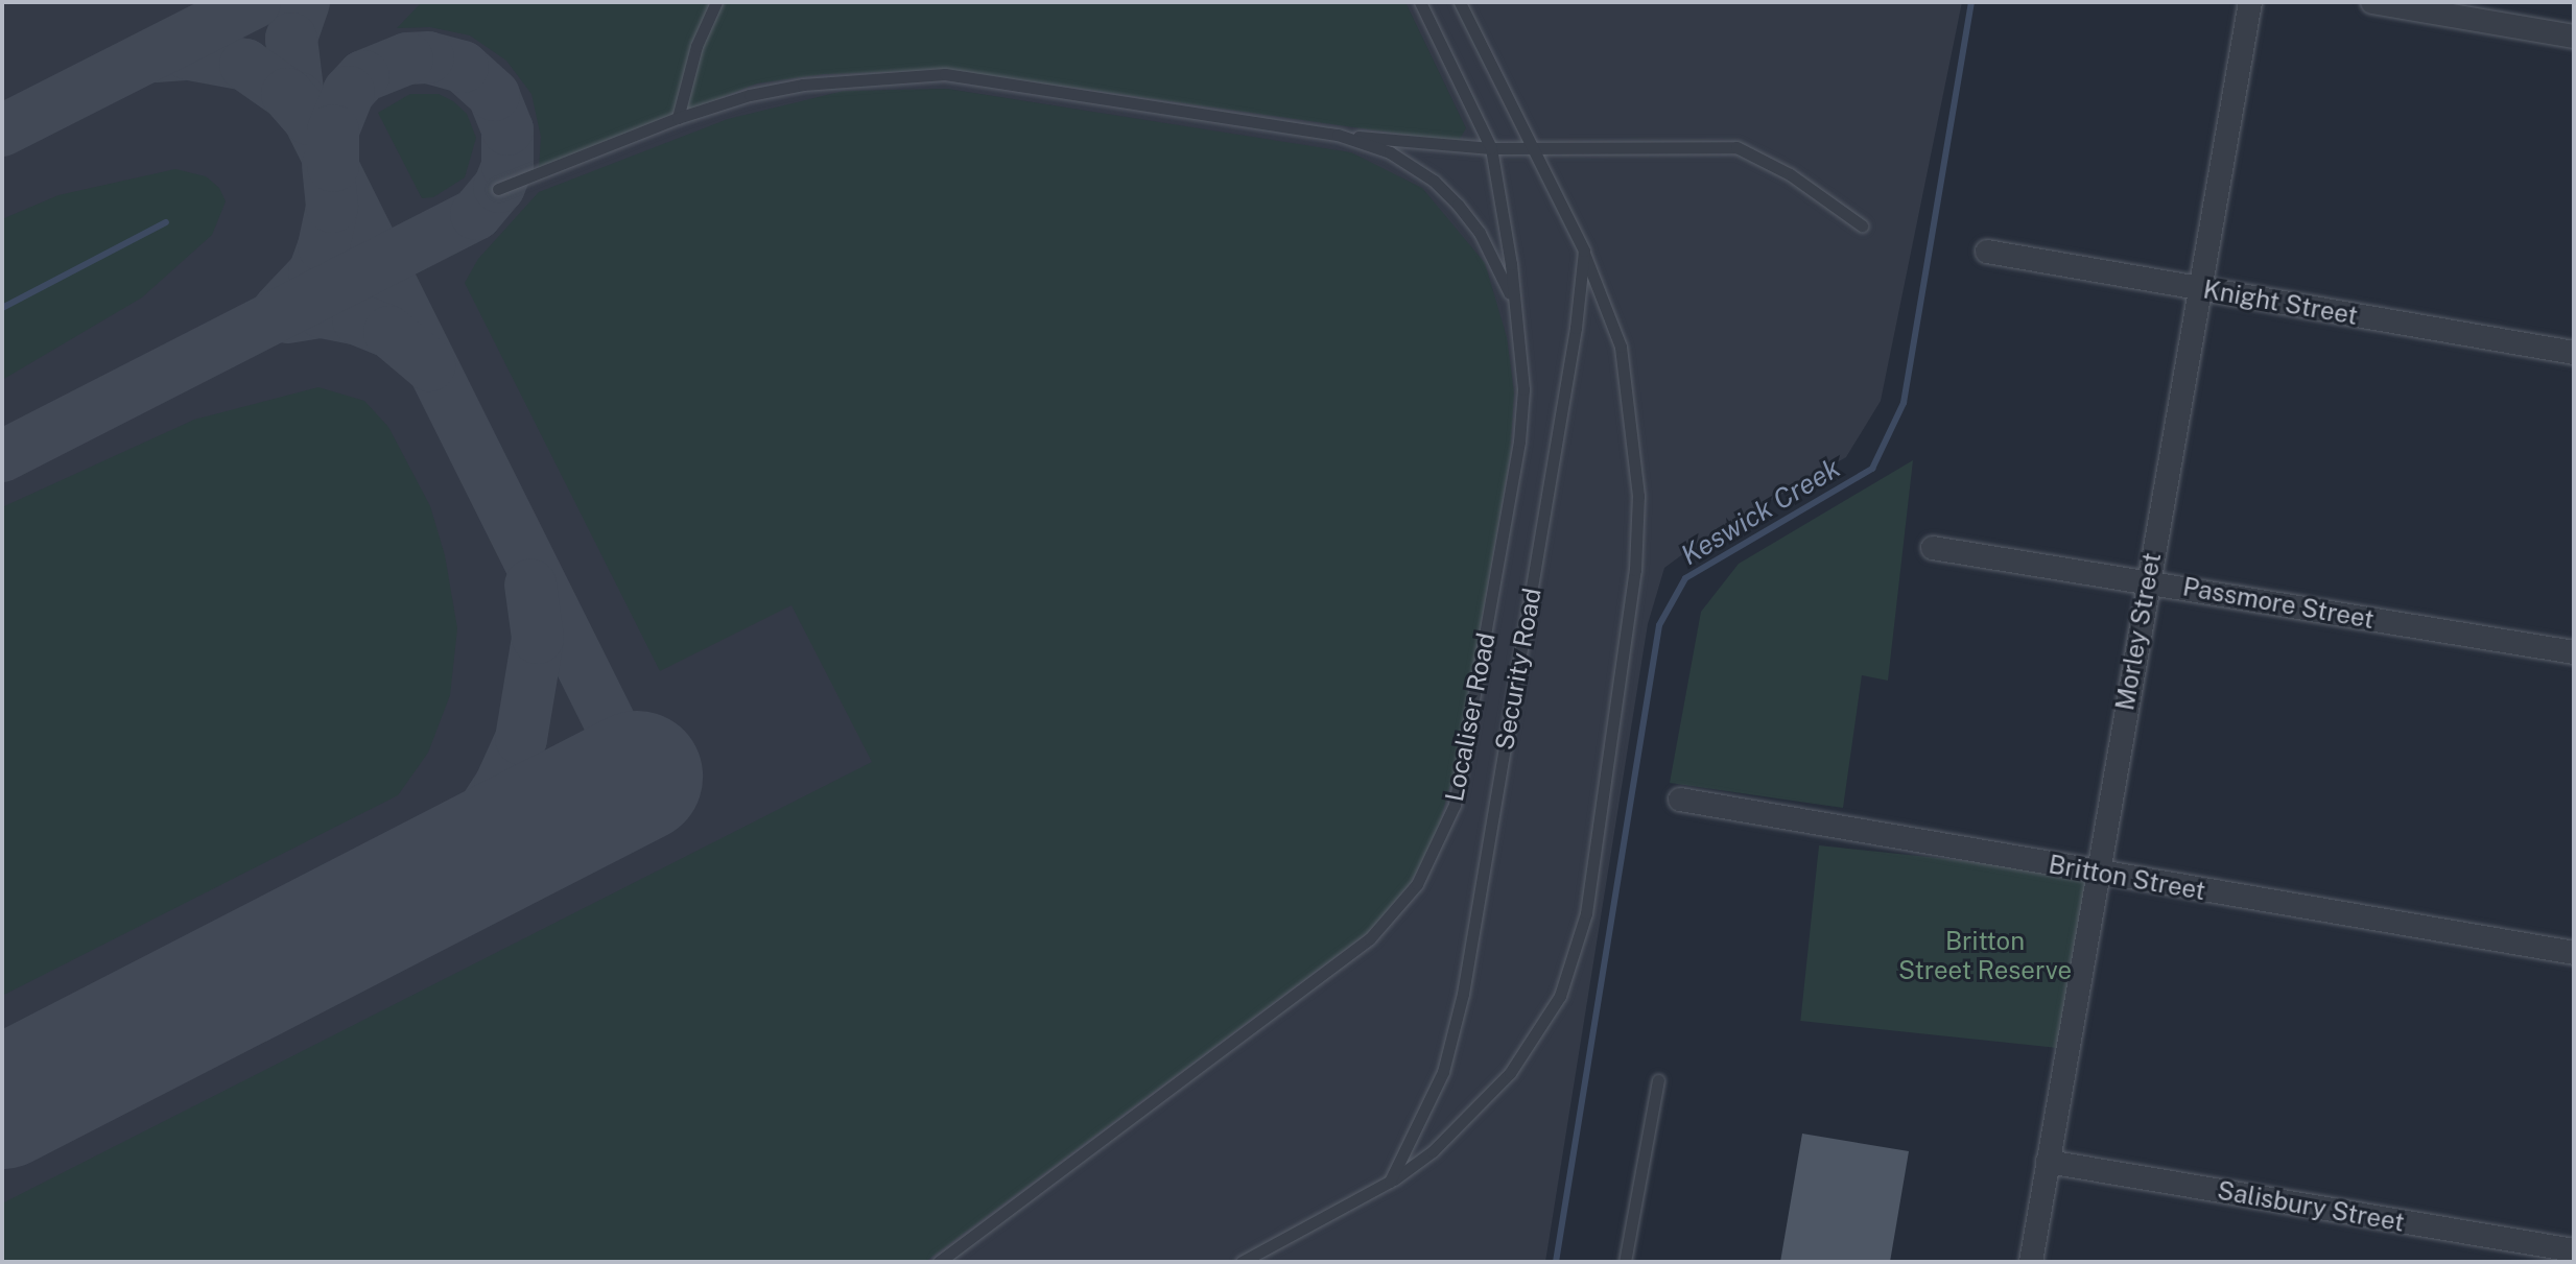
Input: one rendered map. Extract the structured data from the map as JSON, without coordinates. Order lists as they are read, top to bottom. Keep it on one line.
{"streets":{"street":["Knight Street","Passmore Street","Morley Street","Britton Street","Salisbury Street"],"lane":["Security Road","Localiser Road"]},"crossings":[["Knight Street","Morley Street"],["Passmore Street","Morley Street"],["Morley Street","Britton Street"],["Morley Street","Salisbury Street"]],"water":["Keswick Creek"],"parks":["Britton Street Reserve"]}
